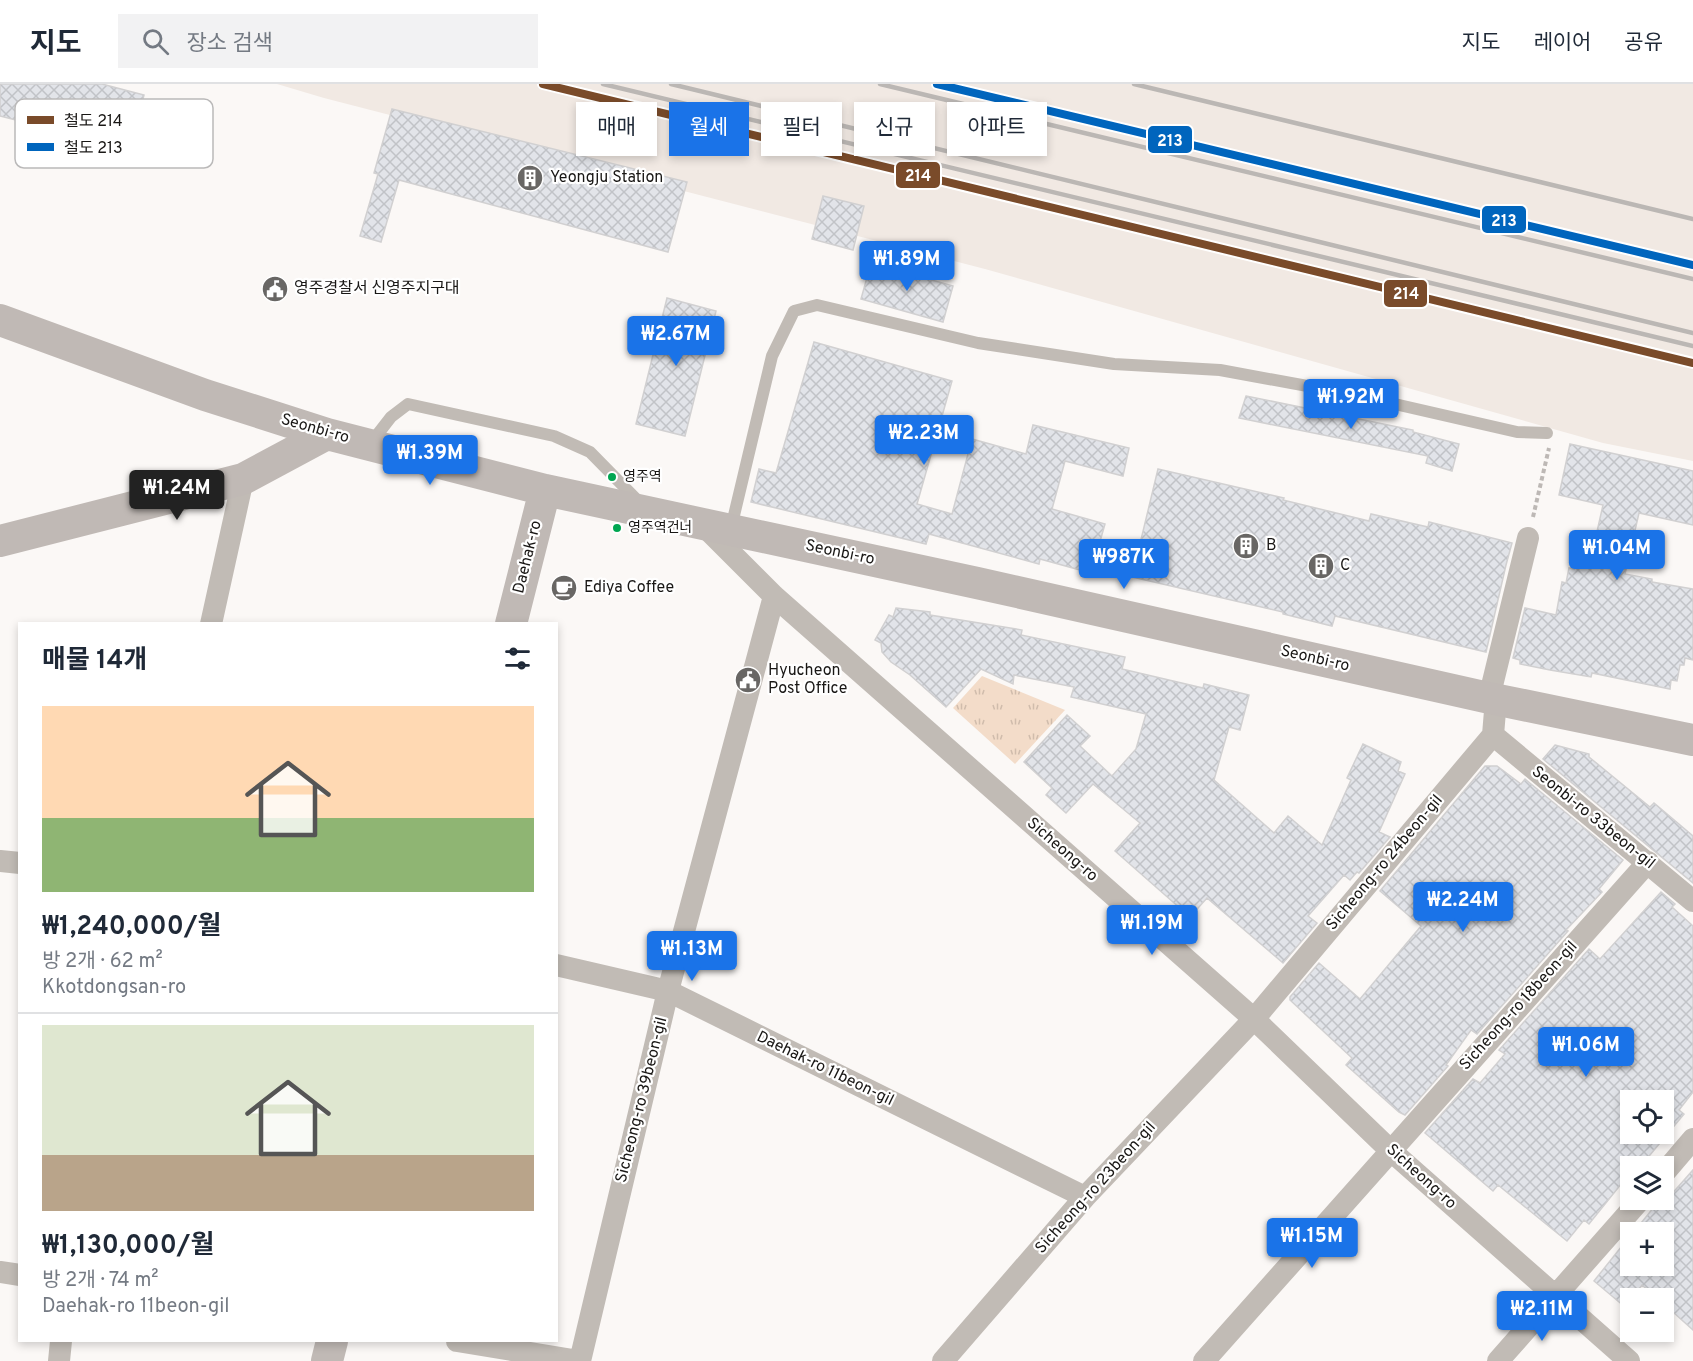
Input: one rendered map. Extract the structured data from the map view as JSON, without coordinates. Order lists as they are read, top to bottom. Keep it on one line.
{"streets":{"main road":["Seonbi-ro","Daehak-ro"],"street":["Seonbi-ro 33beon-gil","Sicheong-ro","Sicheong-ro 24beon-gil","Sicheong-ro 18beon-gil","Daehak-ro 11beon-gil","Sicheong-ro 39beon-gil","Sicheong-ro 23beon-gil"]},"crossings":[["Seonbi-ro","Daehak-ro"],["Seonbi-ro","Sicheong-ro"],["Seonbi-ro 33beon-gil","Sicheong-ro 24beon-gil"],["Seonbi-ro 33beon-gil","Sicheong-ro 18beon-gil"],["Sicheong-ro","Sicheong-ro 24beon-gil"],["Sicheong-ro","Sicheong-ro 18beon-gil"],["Sicheong-ro","Sicheong-ro 39beon-gil"],["Sicheong-ro","Sicheong-ro 23beon-gil"],["Sicheong-ro 24beon-gil","Sicheong-ro 23beon-gil"],["Daehak-ro 11beon-gil","Sicheong-ro 39beon-gil"],["Daehak-ro 11beon-gil","Sicheong-ro 23beon-gil"]],"places":{"building":["Yeongju Station","B","C"],"public building":["영주경찰서 신영주지구대","Hyucheon Post Office"],"other":["영주역","영주역건너"],"cafe":["Ediya Coffee"]},"lines":["rail line 214","rail line 213"],"legend":["철도 214","철도 213"],"page":{"header":"지도","search":"장소 검색","nav":["지도","레이어","공유"],"chip":["매매","월세","필터","신규","아파트"],"price":["₩1.89M","₩2.67M","₩1.92M","₩2.23M","₩1.39M","₩1.24M","₩1.04M","₩987K","₩2.24M","₩1.19M","₩1.13M","₩1.06M","₩1.15M","₩2.11M"],"heading":"매물 14개","list":[{"name":"₩1,240,000/월","note":"방 2개 · 62 m² · Kkotdongsan-ro"},{"name":"₩1,130,000/월","note":"방 2개 · 74 m² · Daehak-ro 11beon-gil"}],"map_buttons":["+","−"]}}
